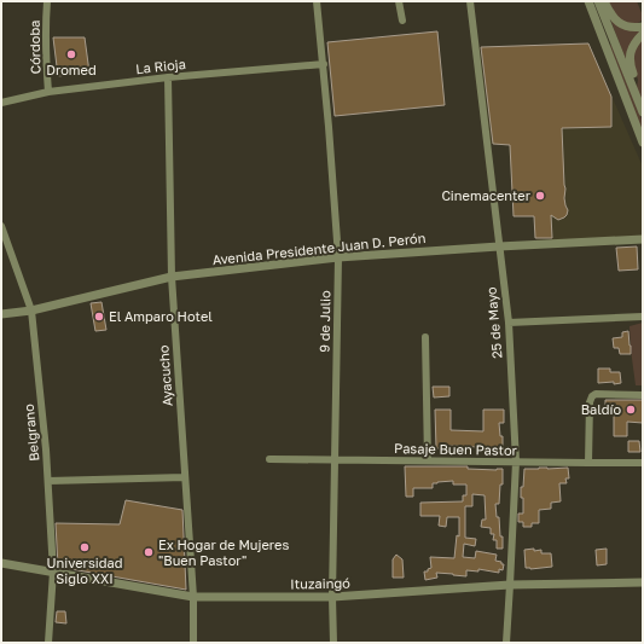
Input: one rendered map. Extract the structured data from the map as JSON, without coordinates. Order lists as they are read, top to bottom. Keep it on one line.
{"streets":{"street":["Córdoba","La Rioja","Avenida Presidente Juan D. Perón","9 de Julio","25 de Mayo","Ayacucho","Belgrano","Pasaje Buen Pastor","Ituzaingó"]},"crossings":[["Córdoba","La Rioja"],["La Rioja","9 de Julio"],["La Rioja","Ayacucho"],["Avenida Presidente Juan D. Perón","9 de Julio"],["Avenida Presidente Juan D. Perón","25 de Mayo"],["Avenida Presidente Juan D. Perón","Ayacucho"],["Avenida Presidente Juan D. Perón","Belgrano"],["9 de Julio","Pasaje Buen Pastor"],["9 de Julio","Ituzaingó"],["25 de Mayo","Pasaje Buen Pastor"],["25 de Mayo","Ituzaingó"],["Ayacucho","Ituzaingó"],["Belgrano","Ituzaingó"]],"places":["Dromed","Cinemacenter","El Amparo Hotel","Baldío","Universidad Siglo XXI","Ex Hogar de Mujeres \"Buen Pastor\""]}
